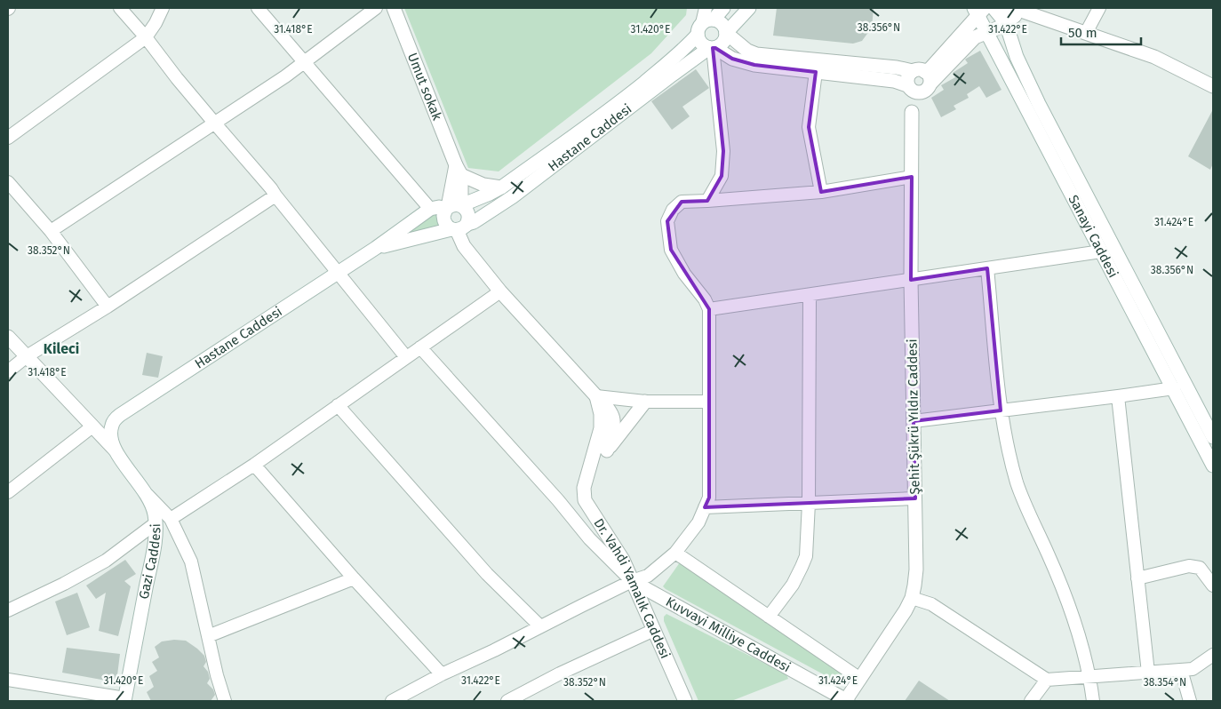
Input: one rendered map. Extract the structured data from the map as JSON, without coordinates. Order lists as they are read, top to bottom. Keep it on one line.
{"streets":{"street":["Umut sokak","Hastane Caddesi","Sanayi Caddesi","Şehit Şükrü Yıldız Caddesi","Gazi Caddesi","Dr. Vahdi Yamalık Caddesi","Kuvvayi Milliye Caddesi"]},"crossings":[["Hastane Caddesi","Gazi Caddesi"],["Hastane Caddesi","Dr. Vahdi Yamalık Caddesi"],["Şehit Şükrü Yıldız Caddesi","Kuvvayi Milliye Caddesi"],["Dr. Vahdi Yamalık Caddesi","Kuvvayi Milliye Caddesi"]],"districts":["Kileci"],"scale_bar":"50 m","coordinates":["38.356°N","31.418°E","31.420°E","31.422°E","31.424°E","38.352°N","38.354°N"]}
